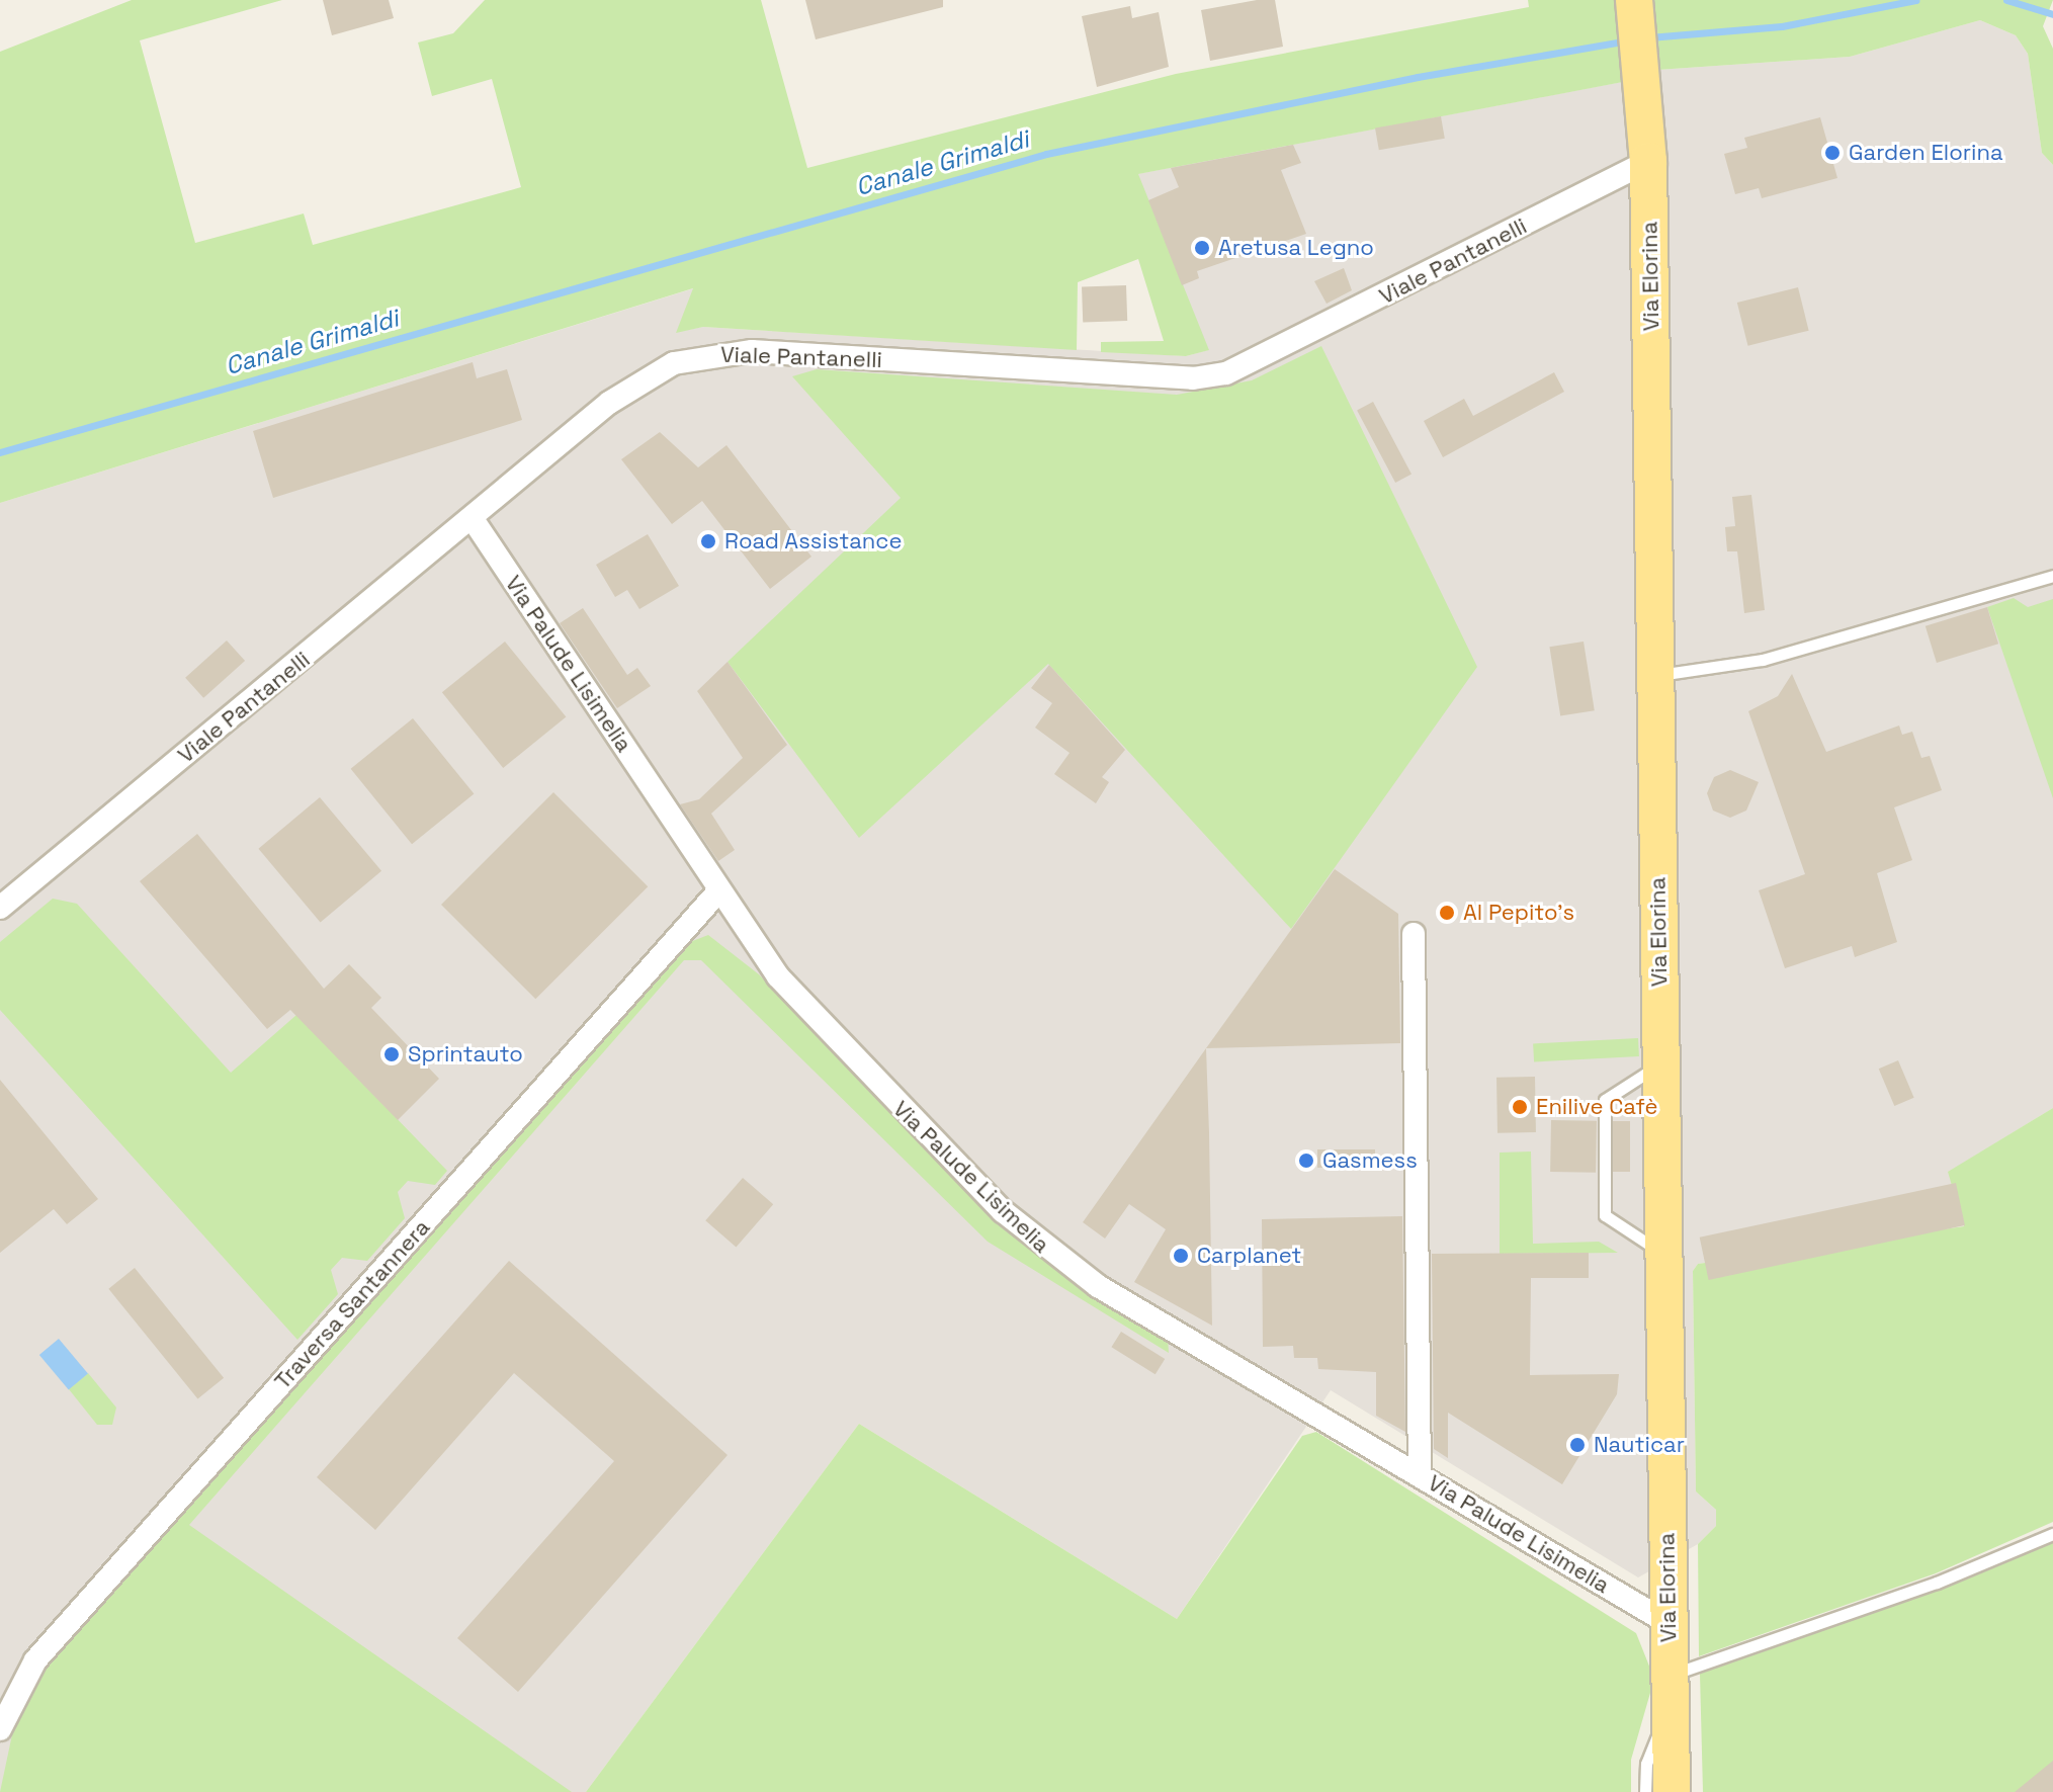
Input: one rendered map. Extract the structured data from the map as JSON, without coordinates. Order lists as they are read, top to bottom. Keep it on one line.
{"streets":{"main road":["Via Elorina"],"street":["Viale Pantanelli","Via Palude Lisimelia","Traversa Santannera"]},"crossings":[["Viale Pantanelli","Via Elorina"],["Viale Pantanelli","Via Palude Lisimelia"],["Via Elorina","Via Palude Lisimelia"],["Via Palude Lisimelia","Traversa Santannera"]],"water":["Canale Grimaldi"],"places":["Garden Elorina","Aretusa Legno","Road Assistance","Al Pepito's","Sprintauto","Enilive Cafè","Gasmess","Carplanet","Nauticar"]}
